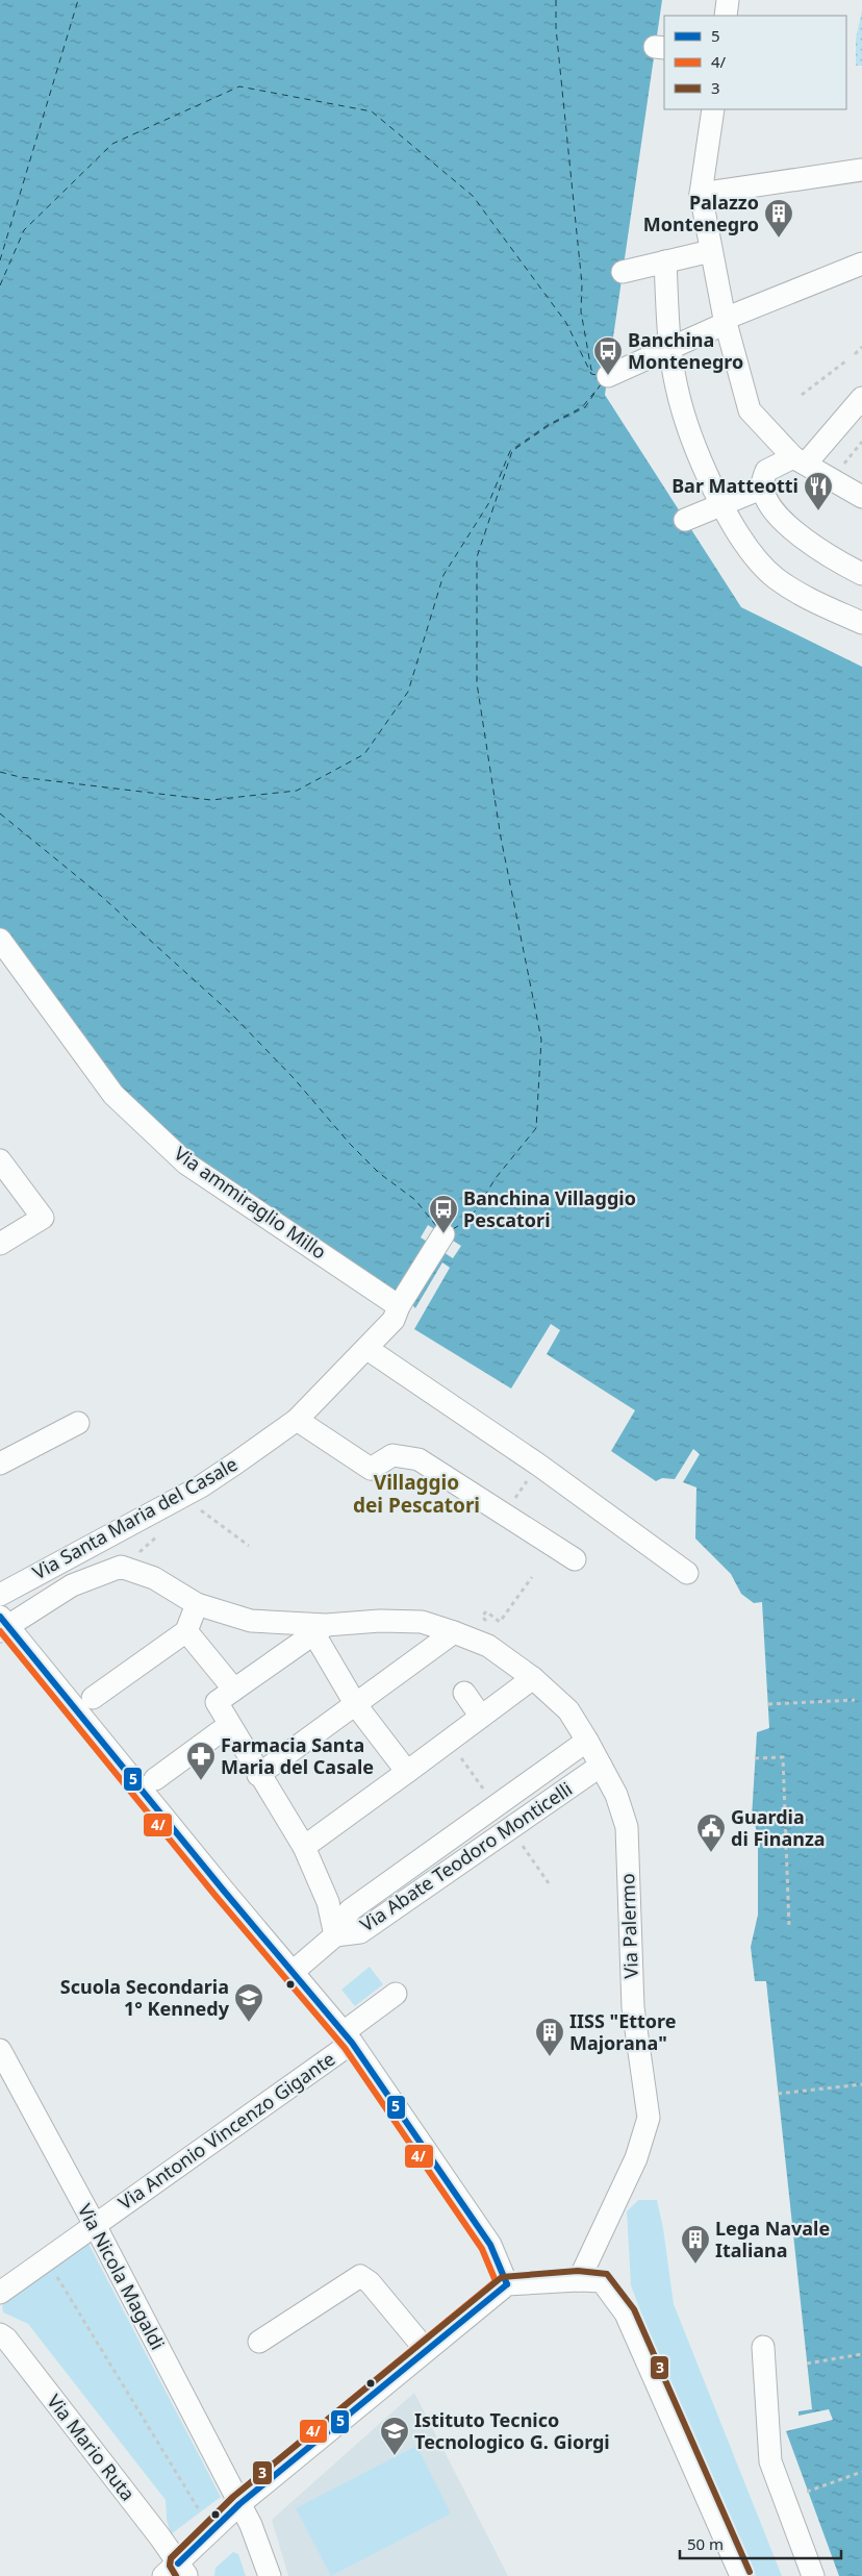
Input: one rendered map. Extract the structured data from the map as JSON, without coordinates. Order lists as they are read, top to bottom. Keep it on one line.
{"streets":{"street":["Via ammiraglio Millo","Via Santa Maria del Casale","Via Abate Teodoro Monticelli","Via Palermo","Via Antonio Vincenzo Gigante","Via Nicola Magaldi","Via Mario Ruta"]},"crossings":[["Via ammiraglio Millo","Via Santa Maria del Casale"],["Via Abate Teodoro Monticelli","Via Palermo"],["Via Antonio Vincenzo Gigante","Via Nicola Magaldi"]],"districts":["Villaggio dei Pescatori"],"places":{"building":["Palazzo Montenegro","IISS \"Ettore Majorana\"","Lega Navale Italiana"],"bus stop":["Banchina Montenegro","Banchina Villaggio Pescatori"],"restaurant":["Bar Matteotti"],"pharmacy":["Farmacia Santa Maria del Casale"],"public building":["Guardia di Finanza"],"school or university":["Scuola Secondaria 1° Kennedy","Istituto Tecnico Tecnologico G. Giorgi"]},"lines":["transit line 5","transit line 4/","transit line 3"],"legend":["5","4/","3"],"scale_bar":"50 m"}
